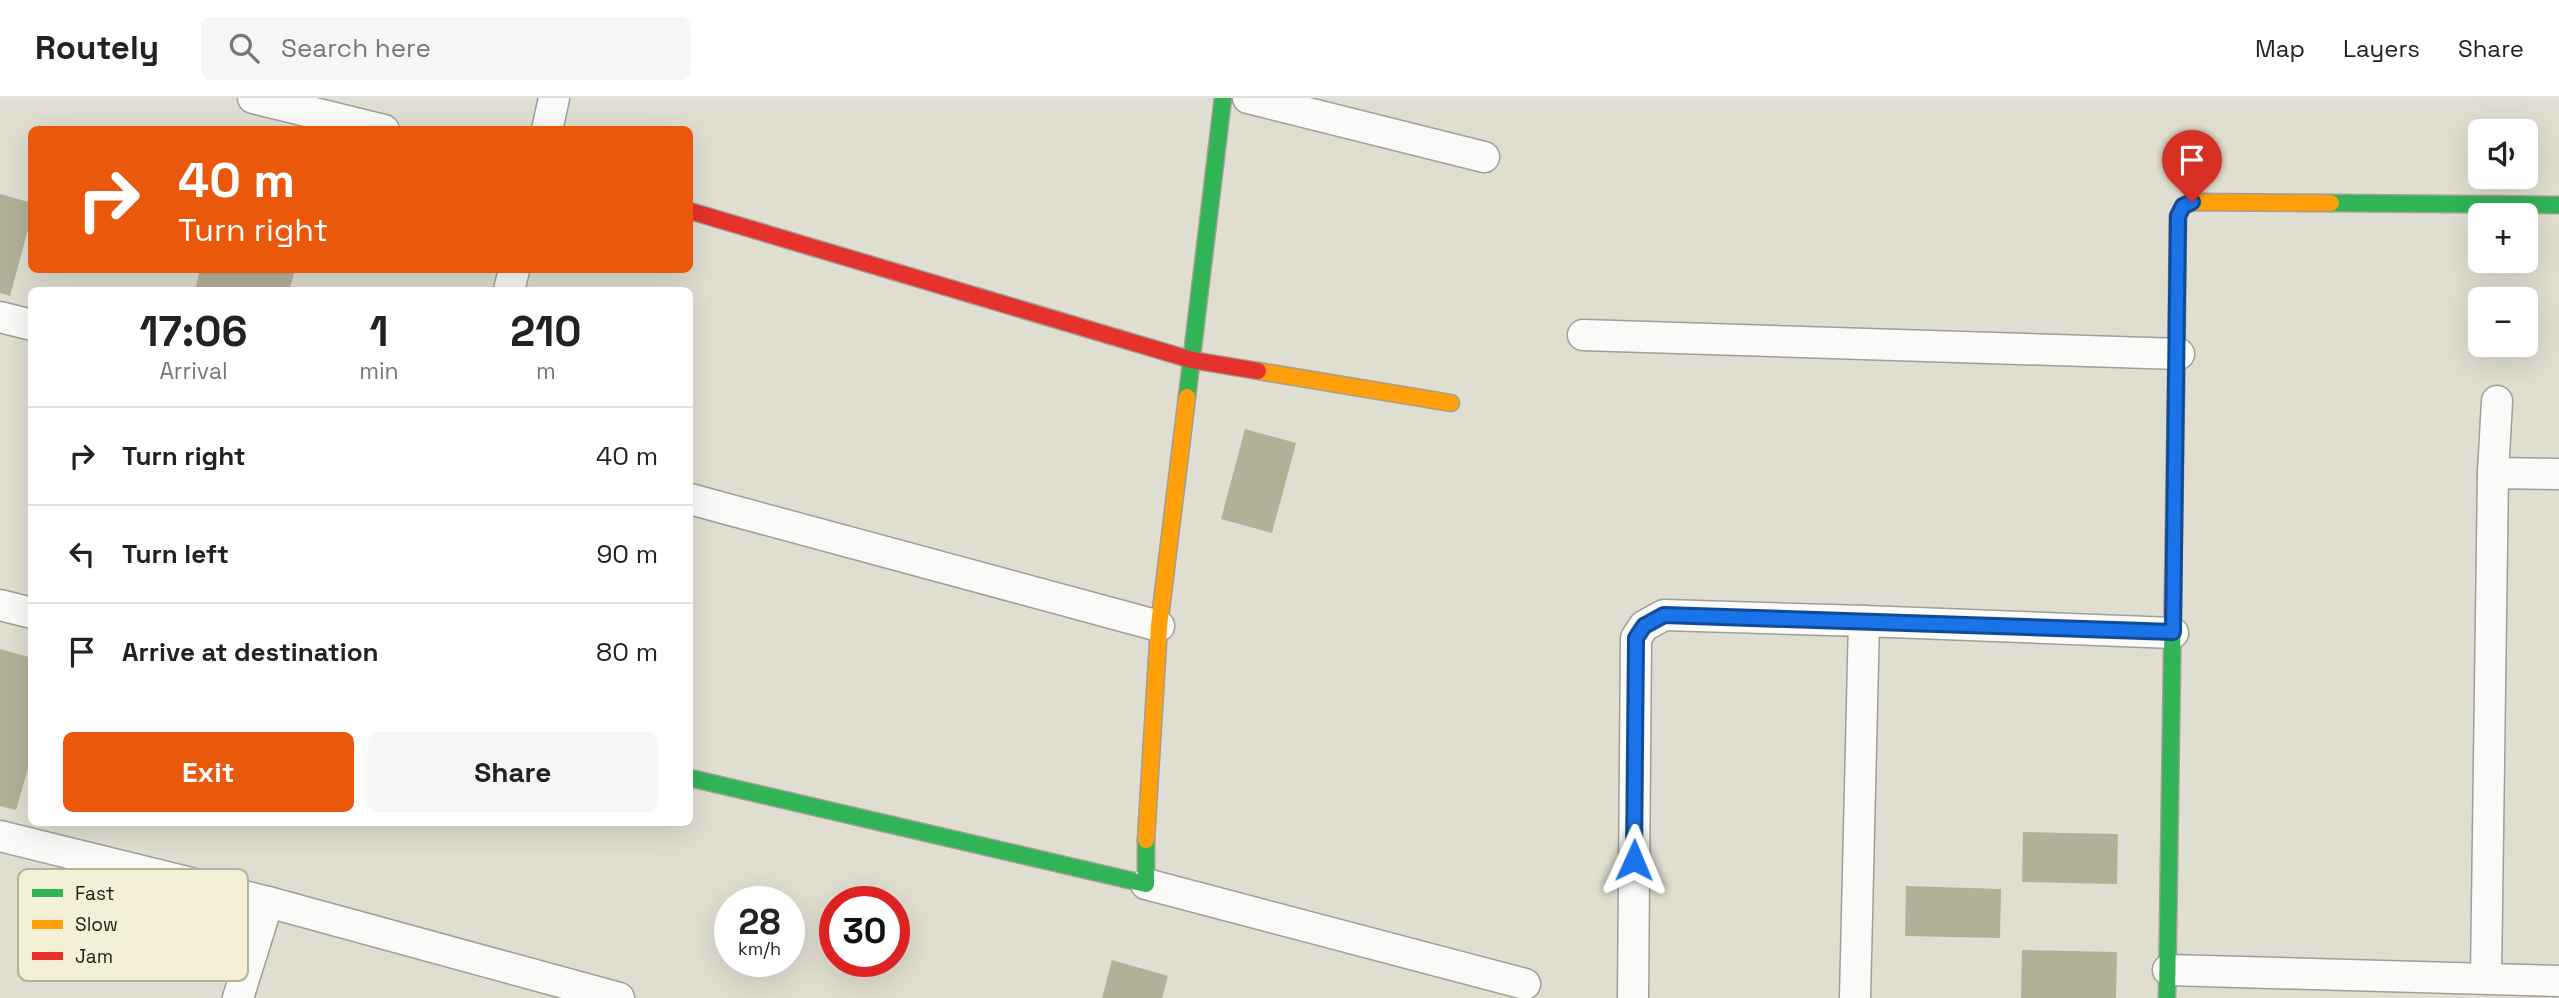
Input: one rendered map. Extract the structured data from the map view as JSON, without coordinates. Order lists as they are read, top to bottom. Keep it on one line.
{"legend":["Fast","Slow","Jam"],"page":{"header":"Routely","search":"Search here","nav":["Map","Layers","Share"],"map_buttons":["+","−"],"turn":["40 m","Turn right"],"eta":["17:06","Arrival","1","min","210","m"],"list":[{"name":"Turn right","value":"40 m"},{"name":"Turn left","value":"90 m"},{"name":"Arrive at destination","value":"80 m"}],"buttons":["Exit","Share"],"speed":"28 km/h","limit":"30"}}
